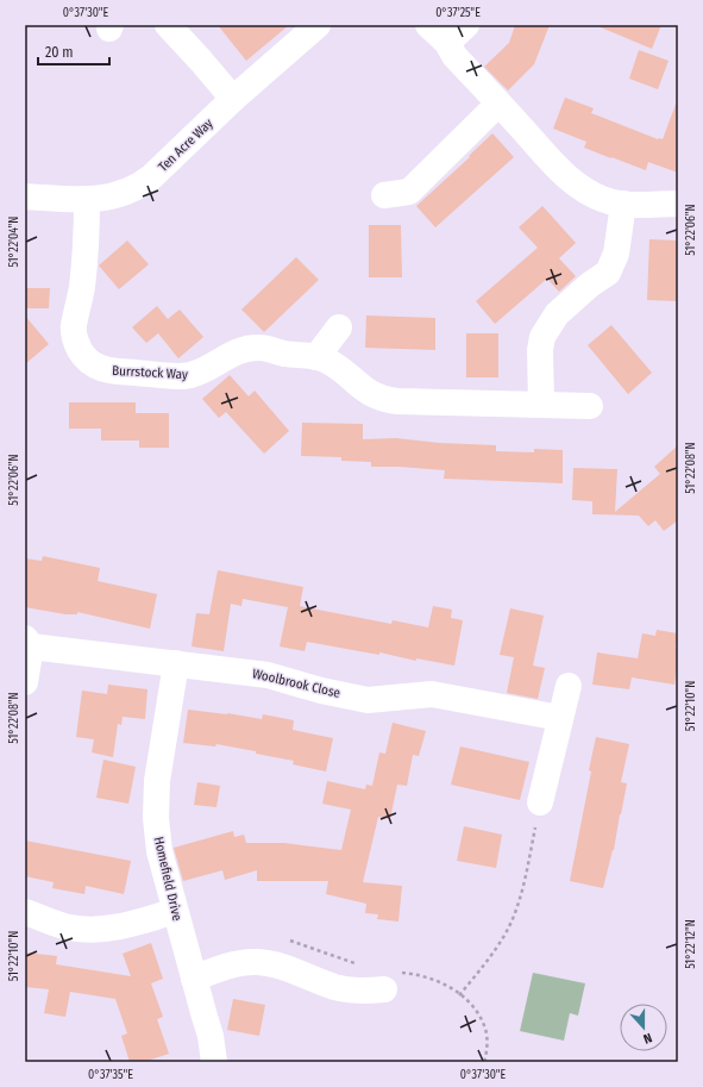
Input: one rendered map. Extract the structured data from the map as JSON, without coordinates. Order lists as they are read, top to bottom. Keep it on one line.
{"streets":{"street":["Ten Acre Way","Burrstock Way","Woolbrook Close","Homefield Drive"]},"crossings":[["Ten Acre Way","Burrstock Way"],["Woolbrook Close","Homefield Drive"]],"scale_bar":"20 m","north":"bottom","coordinates":["0°37'30\"E","0°37'25\"E","51°22'06\"N","51°22'04\"N","51°22'08\"N","51°22'10\"N","51°22'12\"N","0°37'35\"E"]}
